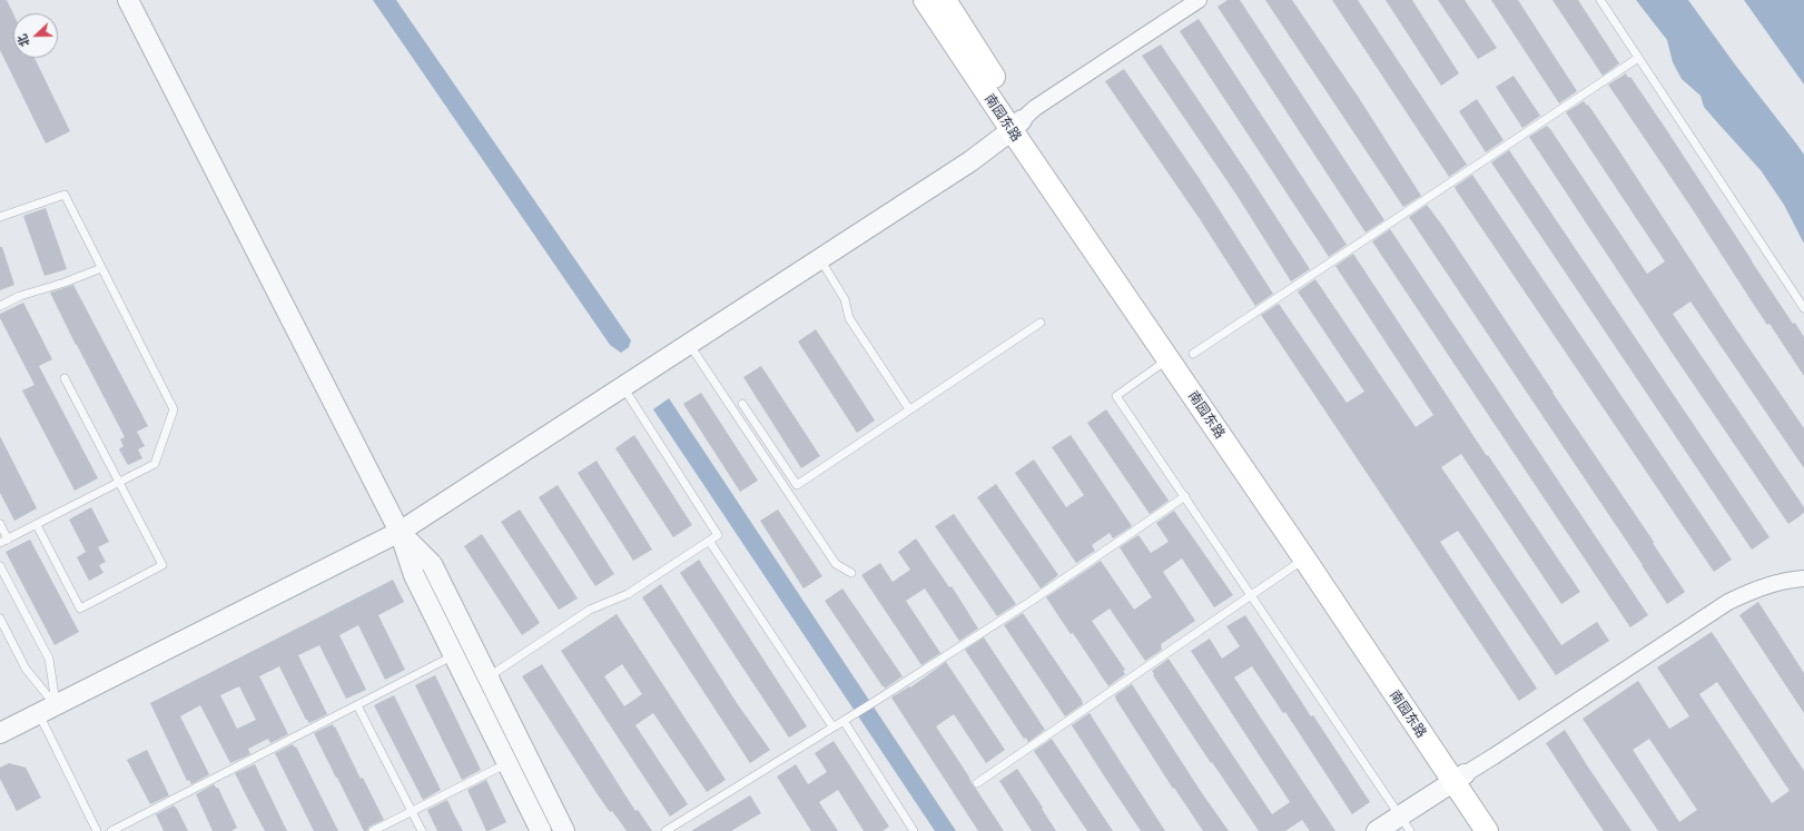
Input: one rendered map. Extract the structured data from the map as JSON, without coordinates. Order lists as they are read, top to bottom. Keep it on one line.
{"streets":{"main road":["南园东路"]},"north":"left"}
